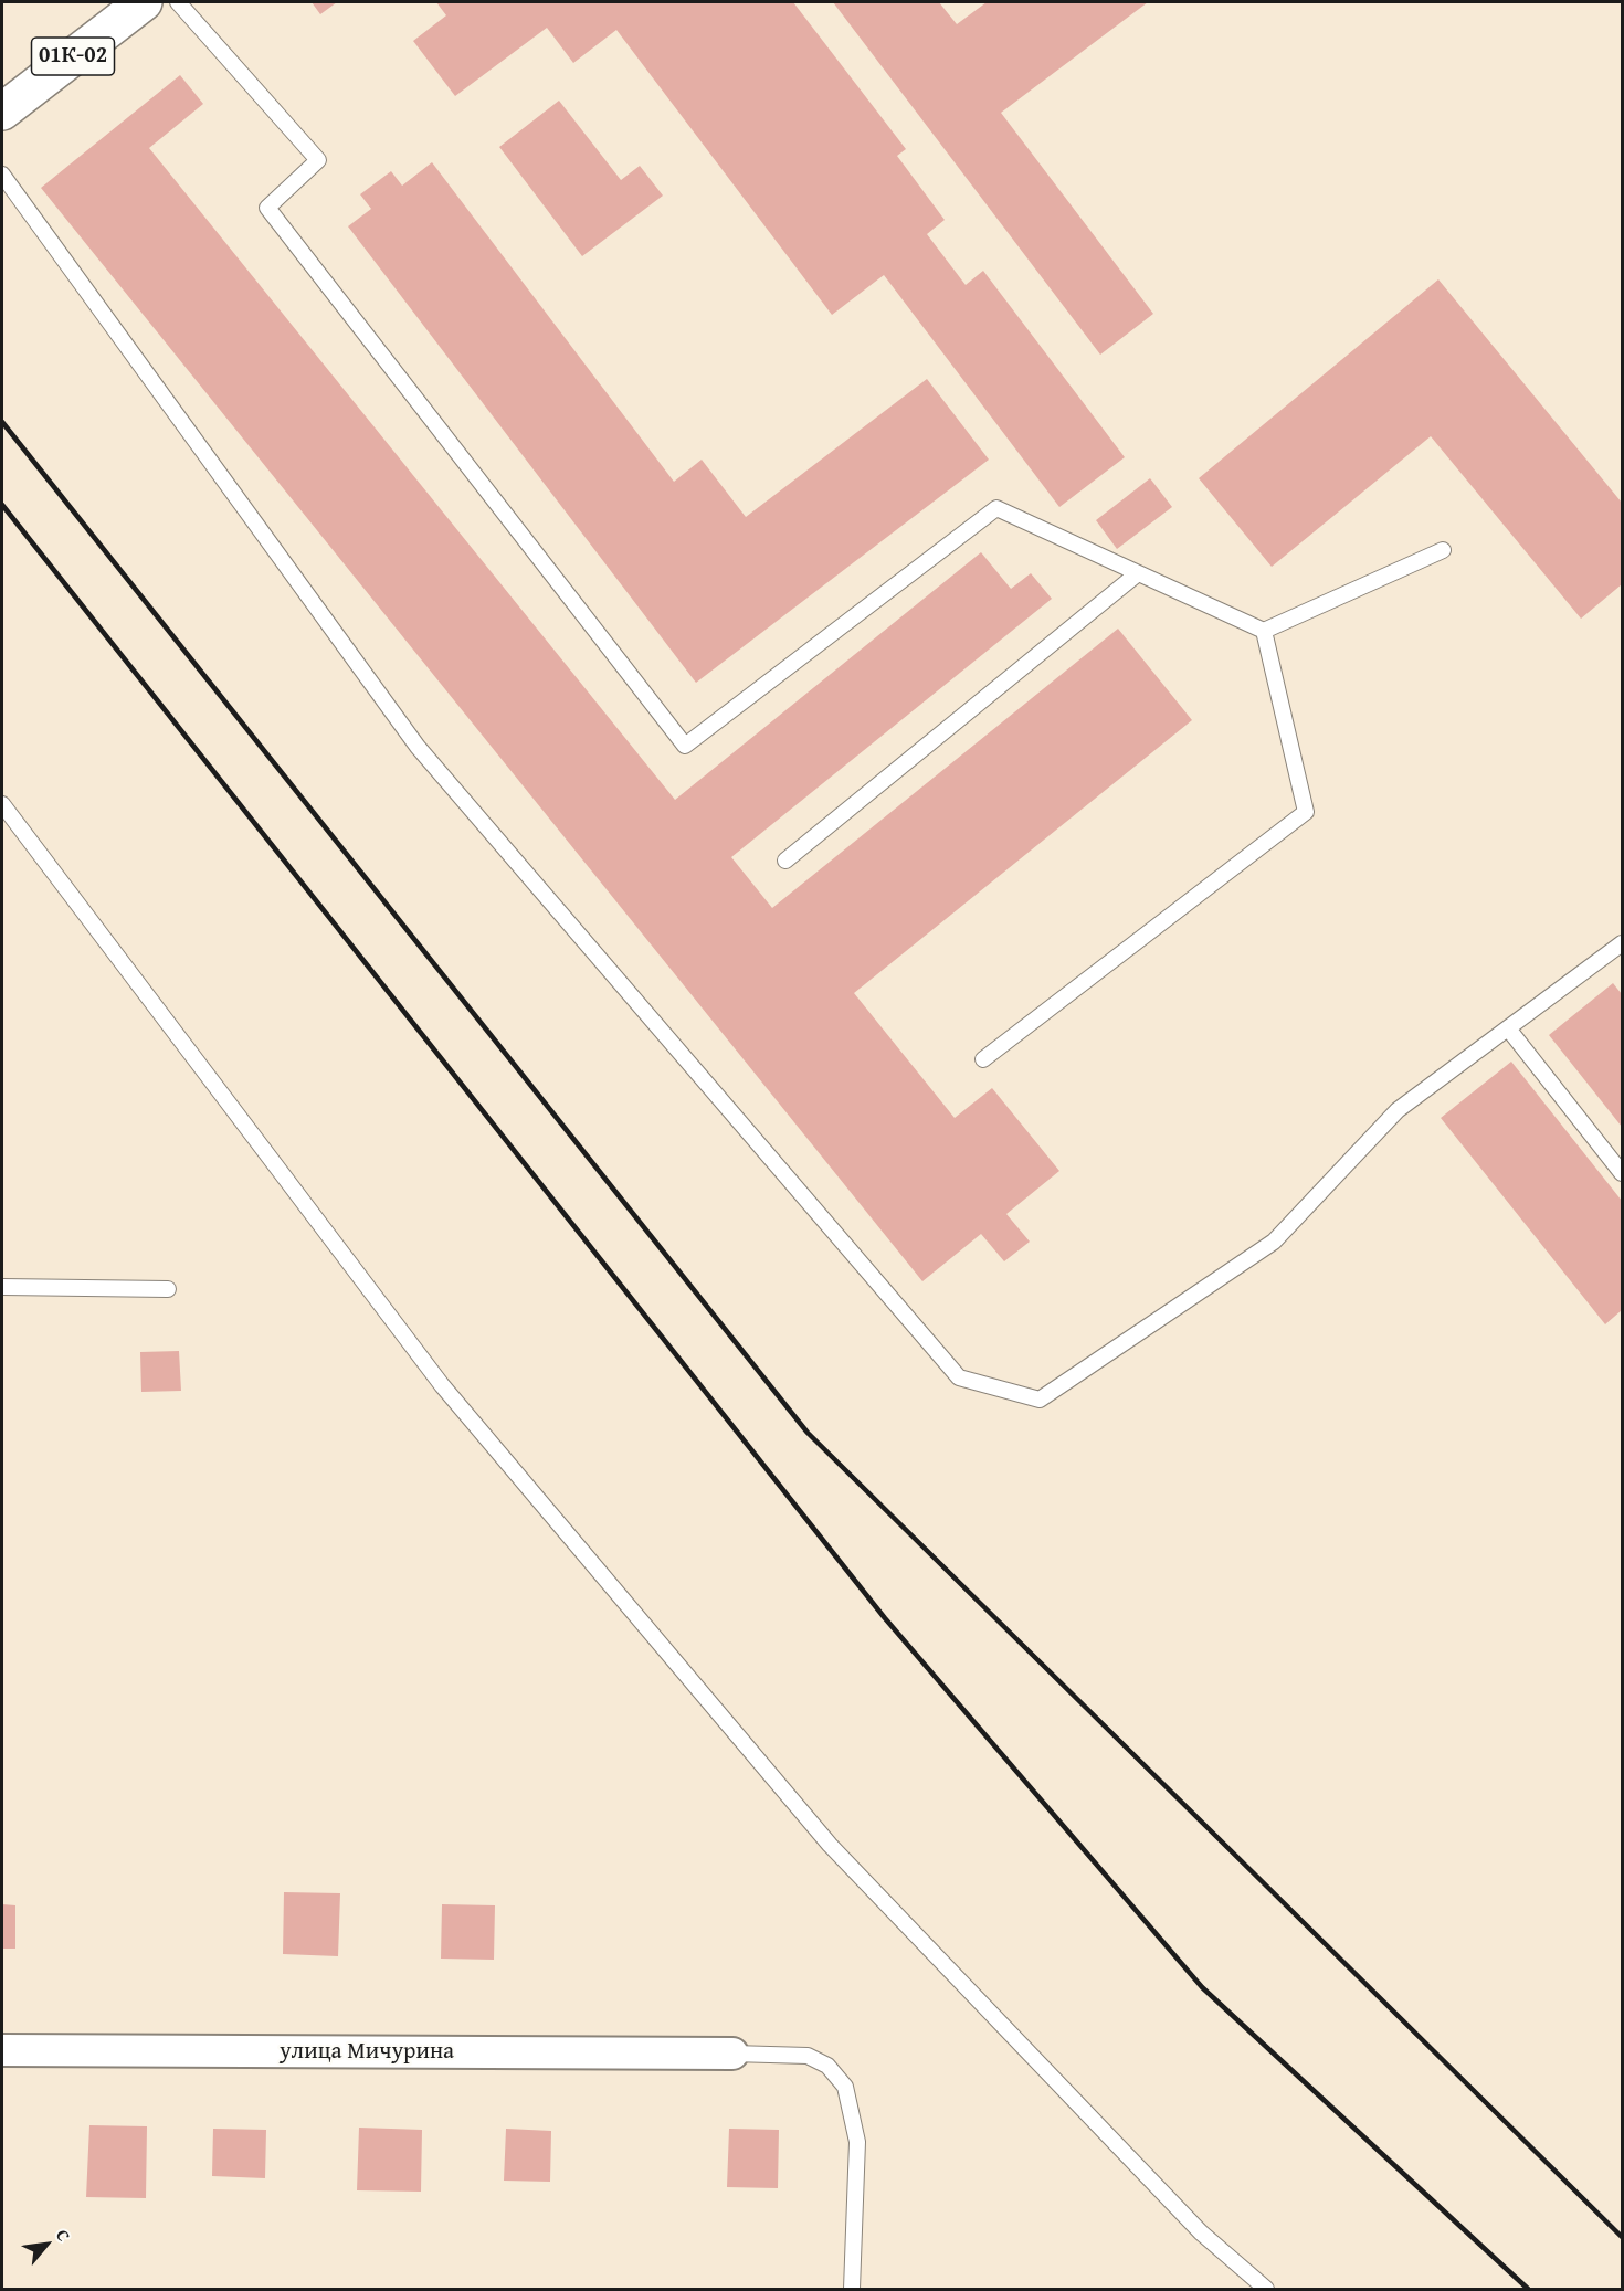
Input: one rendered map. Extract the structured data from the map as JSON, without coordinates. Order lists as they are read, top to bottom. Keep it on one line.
{"streets":{"main road":["01К-02"],"street":["улица Мичурина"]},"north":"top right"}
